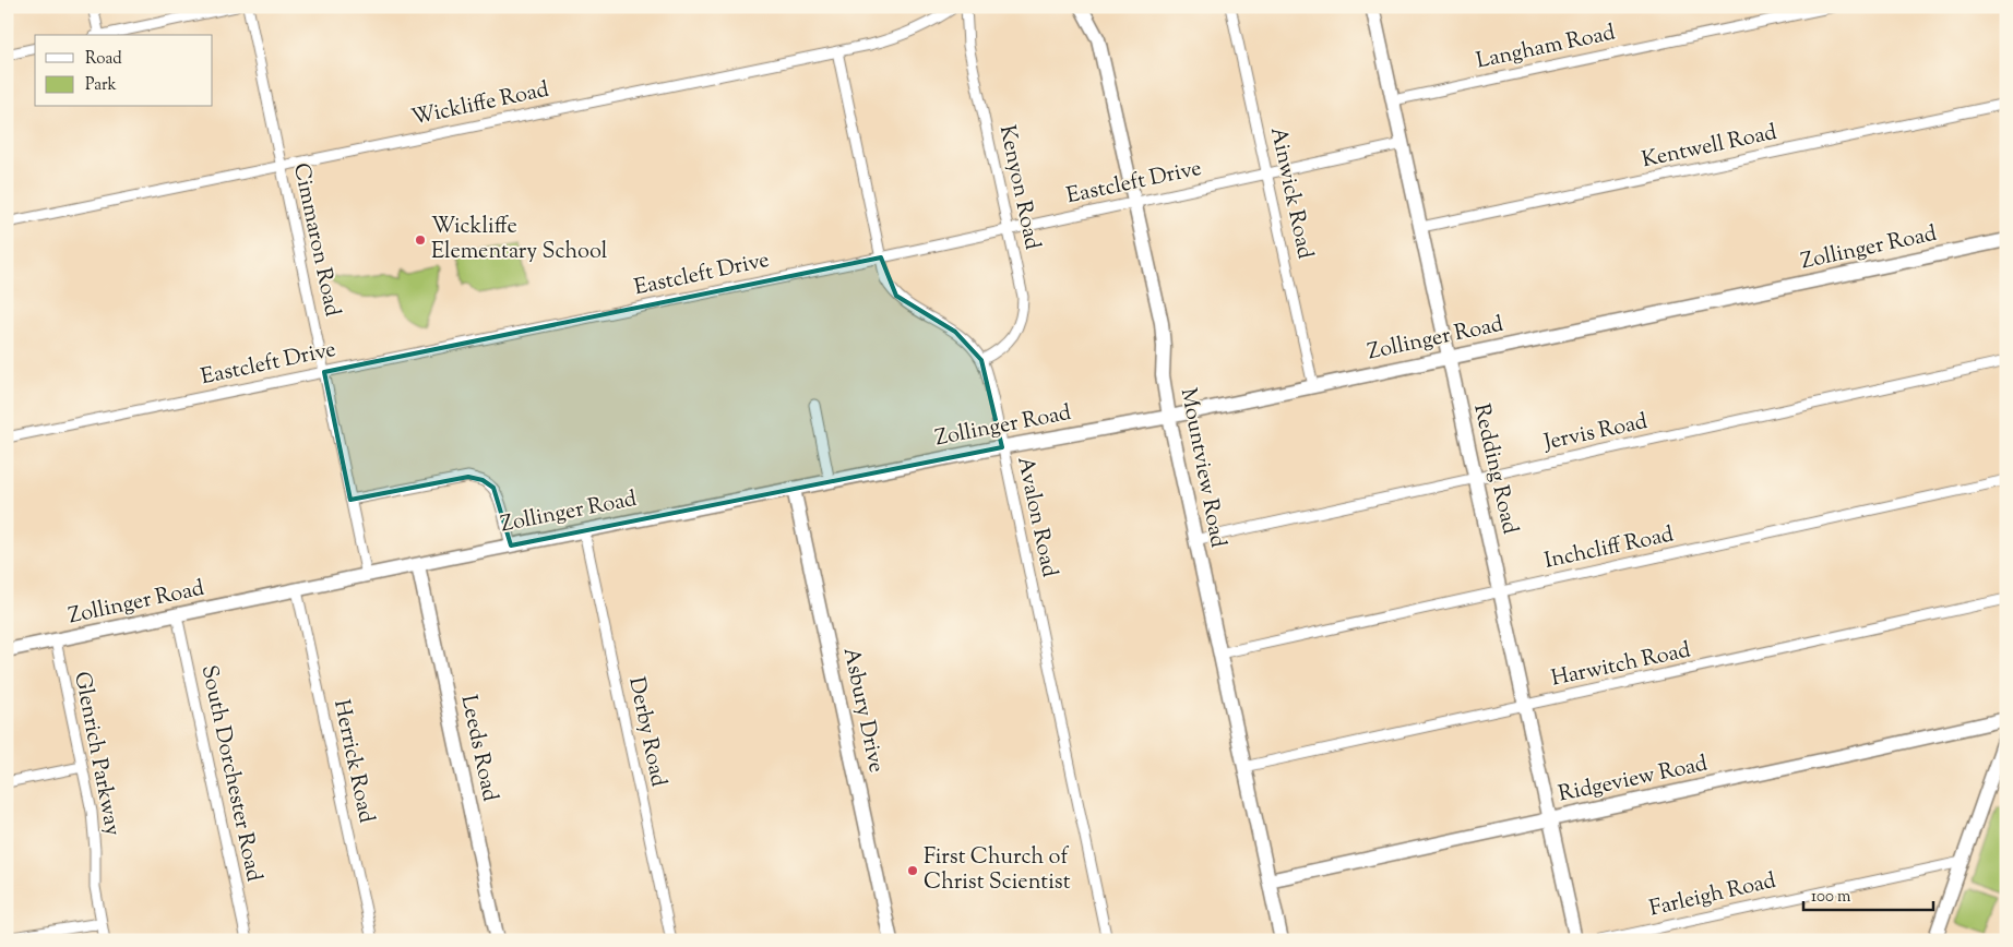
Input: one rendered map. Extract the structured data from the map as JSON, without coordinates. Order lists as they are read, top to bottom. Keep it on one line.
{"streets":{"main road":["Zollinger Road","Mountview Road","Redding Road","Asbury Drive","Leeds Road","Ridgeview Road"],"street":["Langham Road","Wickliffe Road","Kentwell Road","Eastcleft Drive","Kenyon Road","Ainwick Road","Cimmaron Road","Jervis Road","Avalon Road","Inchcliff Road","Harwitch Road","Derby Road","Glenrich Parkway","Herrick Road","South Dorchester Road","Farleigh Road"]},"crossings":[["Langham Road","Redding Road"],["Wickliffe Road","Cimmaron Road"],["Wickliffe Road","Avalon Road"],["Kentwell Road","Redding Road"],["Eastcleft Drive","Kenyon Road"],["Eastcleft Drive","Ainwick Road"],["Eastcleft Drive","Cimmaron Road"],["Eastcleft Drive","Mountview Road"],["Eastcleft Drive","Redding Road"],["Eastcleft Drive","Avalon Road"],["Kenyon Road","Avalon Road"],["Ainwick Road","Zollinger Road"],["Cimmaron Road","Zollinger Road"],["Zollinger Road","Mountview Road"],["Zollinger Road","Redding Road"],["Zollinger Road","Avalon Road"],["Zollinger Road","Asbury Drive"],["Zollinger Road","Derby Road"],["Zollinger Road","Leeds Road"],["Zollinger Road","Glenrich Parkway"],["Zollinger Road","Herrick Road"],["Zollinger Road","South Dorchester Road"],["Jervis Road","Mountview Road"],["Jervis Road","Redding Road"],["Mountview Road","Inchcliff Road"],["Mountview Road","Harwitch Road"],["Mountview Road","Ridgeview Road"],["Redding Road","Inchcliff Road"],["Redding Road","Harwitch Road"],["Redding Road","Ridgeview Road"]],"places":["Wickliffe Elementary School","First Church of Christ Scientist"],"legend":["Road","Park"],"scale_bar":"100 m"}
